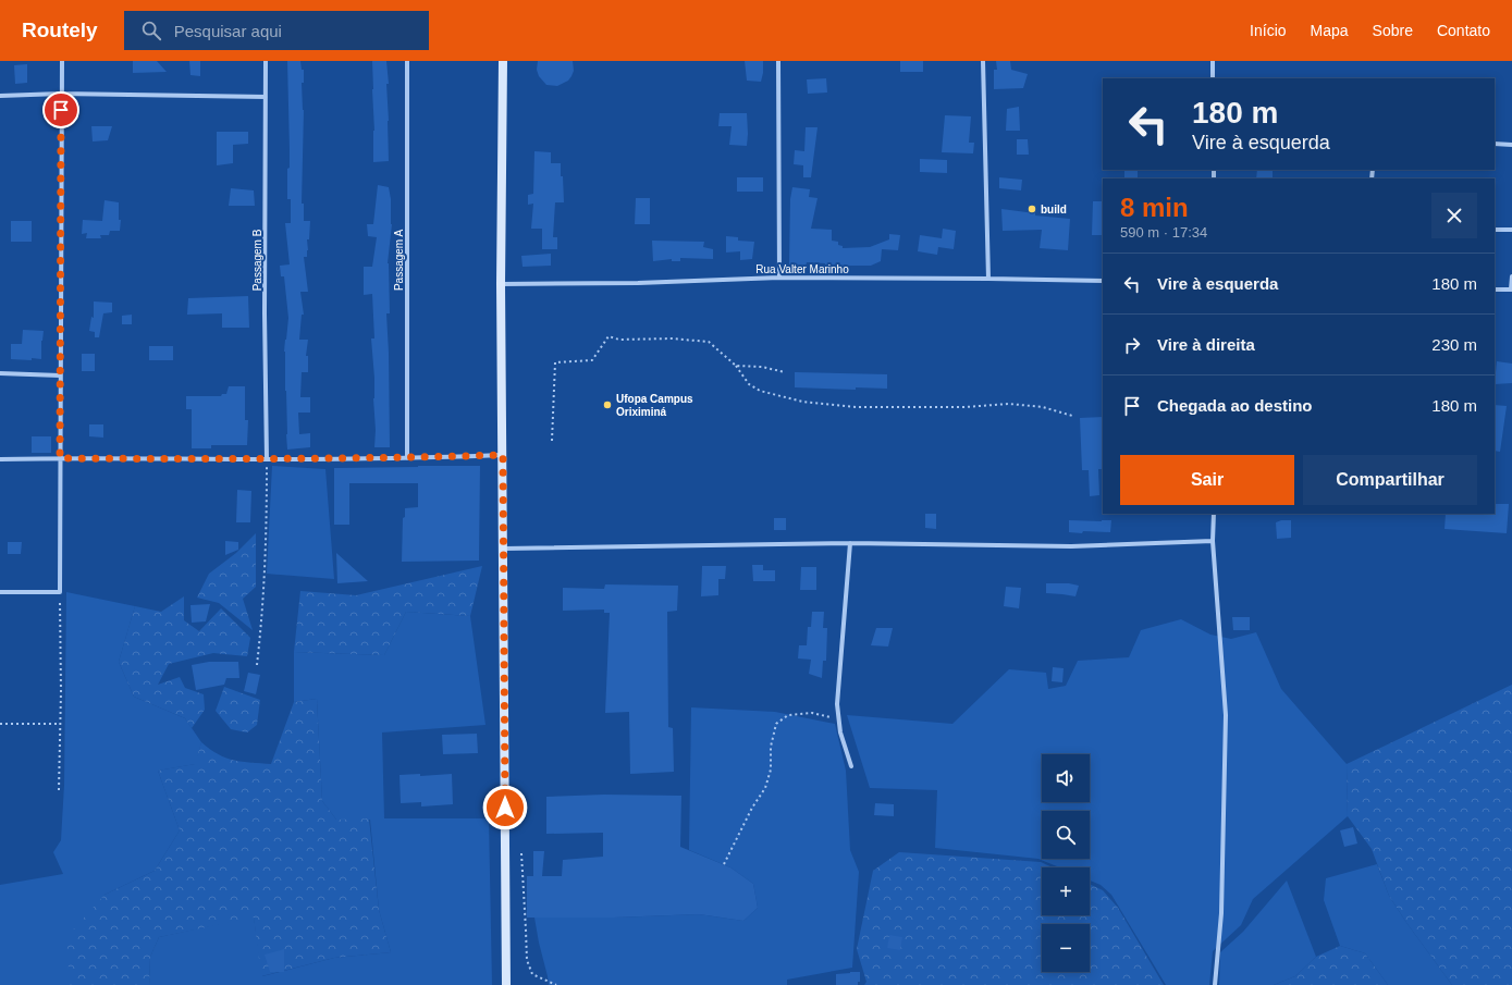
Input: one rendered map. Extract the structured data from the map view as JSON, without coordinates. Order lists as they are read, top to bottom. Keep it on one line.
{"streets":{"street":["Passagem B","Passagem A","Rua Valter Marinho"]},"places":["build","Ufopa Campus Oriximiná"],"page":{"header":"Routely","search":"Pesquisar aqui","nav":["Início","Mapa","Sobre","Contato"],"turn":["180 m","Vire à esquerda"],"heading":["8 min","590 m · 17:34"],"list":[{"name":"Vire à esquerda","value":"180 m"},{"name":"Vire à direita","value":"230 m"},{"name":"Chegada ao destino","value":"180 m"}],"buttons":["Sair","Compartilhar"],"map_buttons":["+","−"]}}
